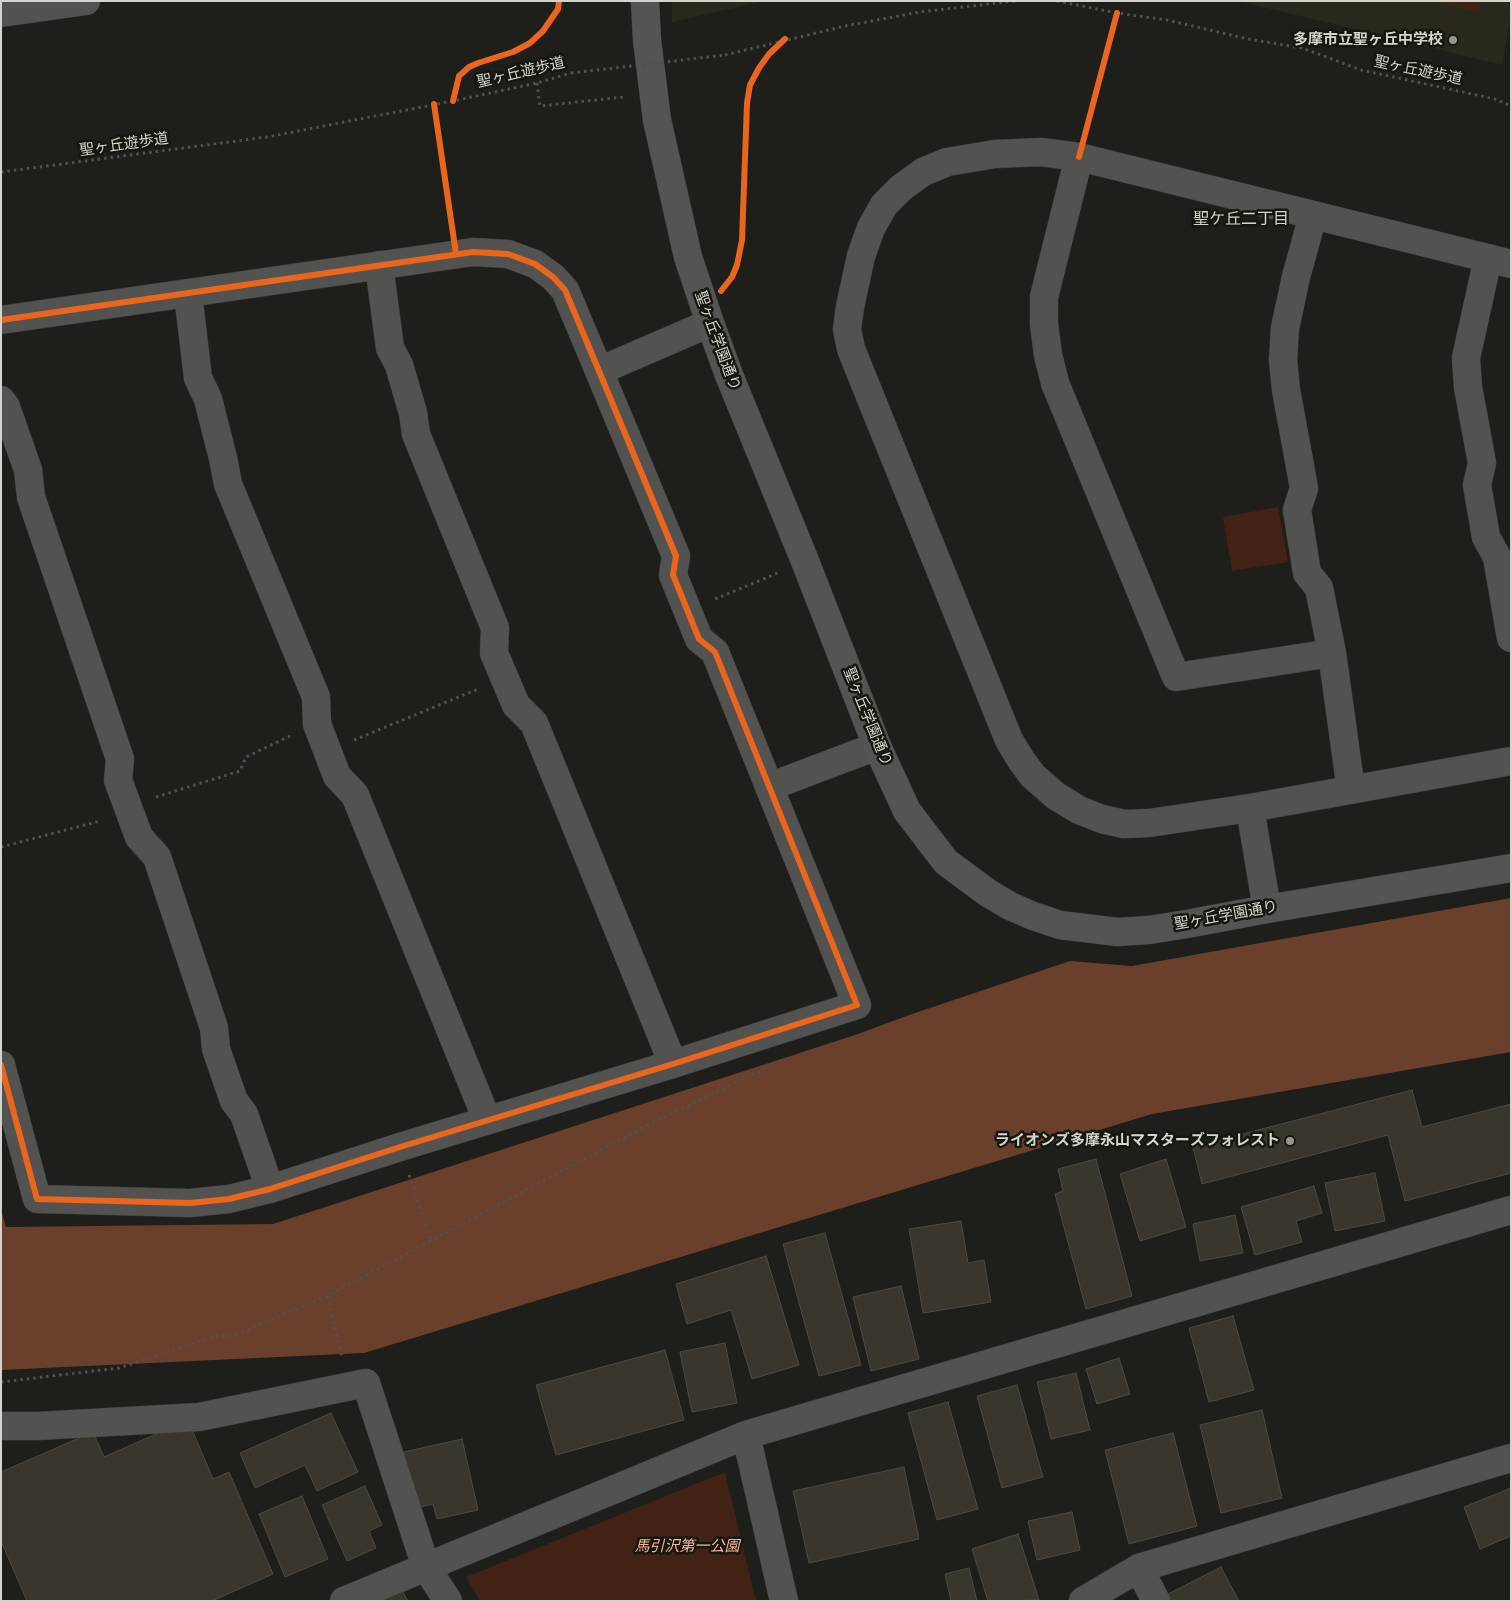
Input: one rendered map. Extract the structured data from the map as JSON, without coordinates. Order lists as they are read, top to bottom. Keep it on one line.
{"streets":{"street":["聖ヶ丘学園通り"],"cycle path":["聖ヶ丘遊歩道"]},"districts":["聖ケ丘二丁目"],"parks":["馬引沢第一公園"],"places":["多摩市立聖ヶ丘中学校","ライオンズ多摩永山マスターズフォレスト"]}
